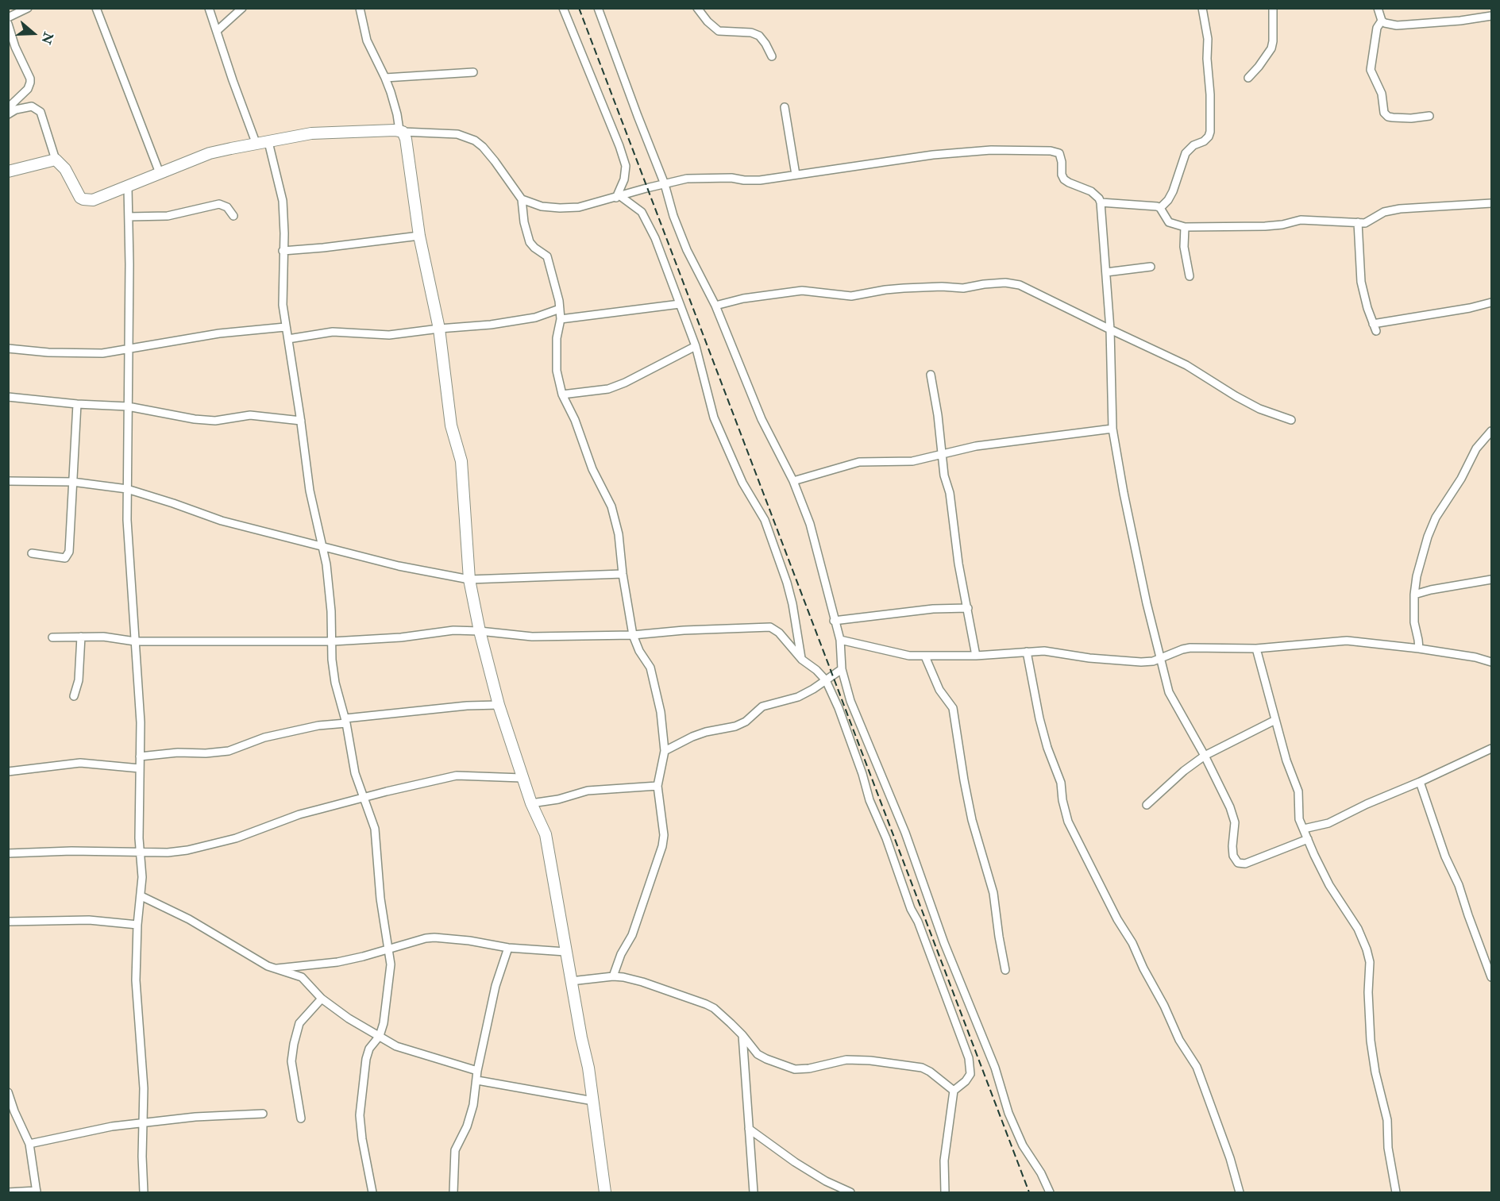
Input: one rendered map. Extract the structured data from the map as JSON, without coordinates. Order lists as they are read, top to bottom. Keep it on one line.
{"north":"right"}
